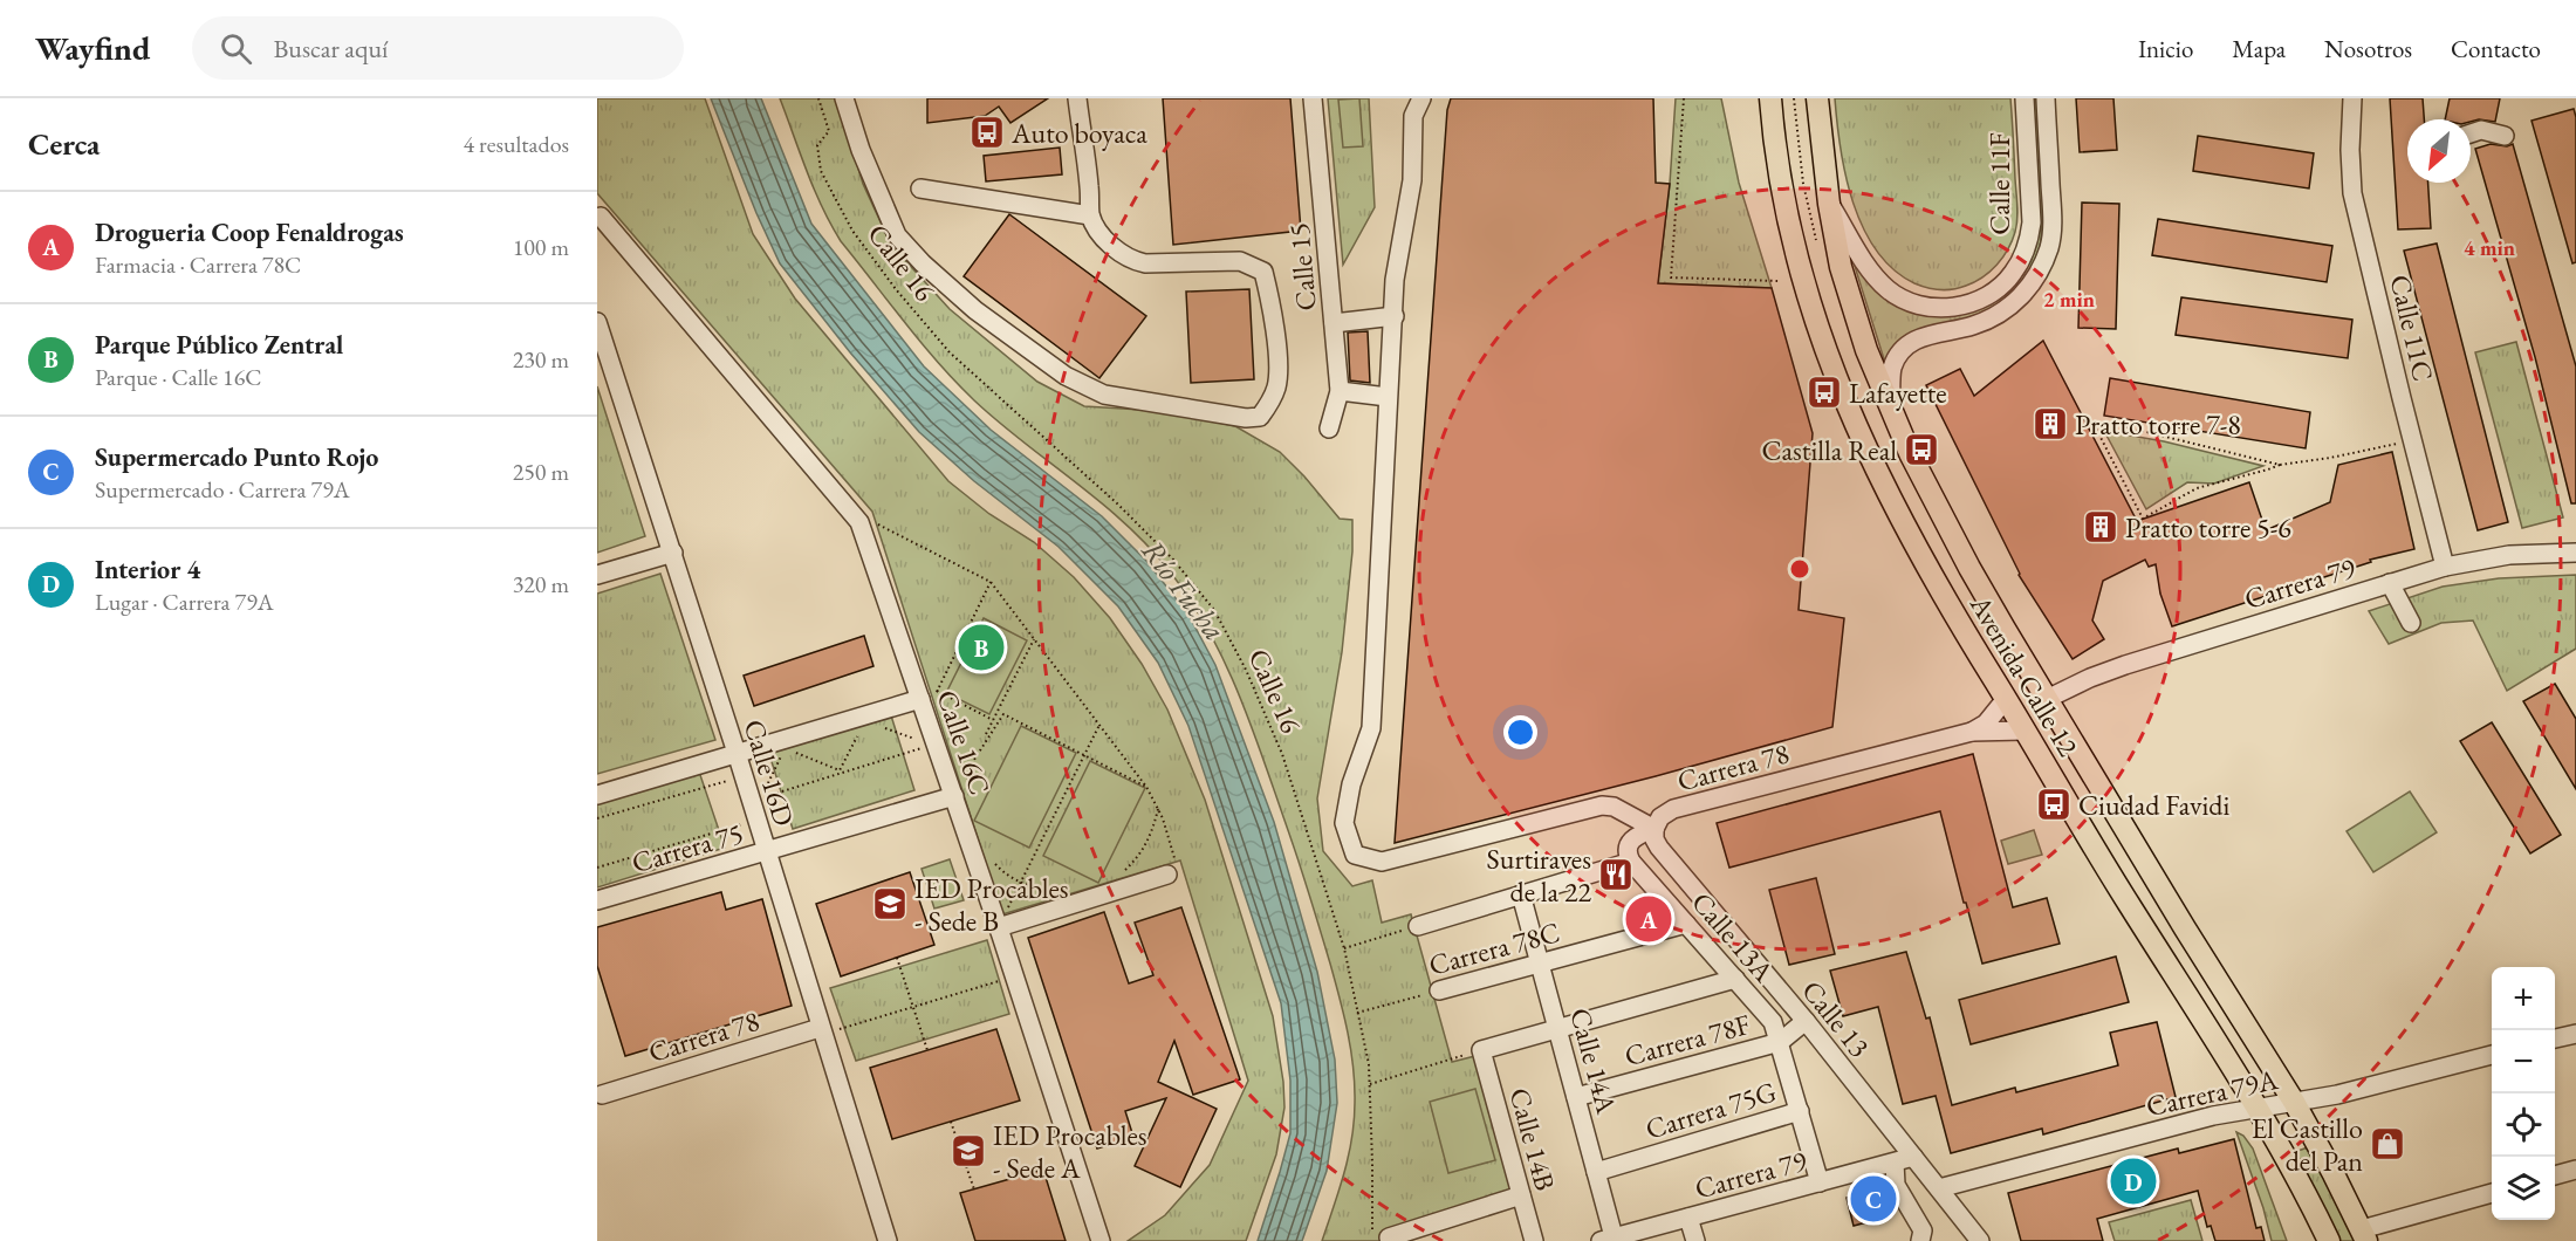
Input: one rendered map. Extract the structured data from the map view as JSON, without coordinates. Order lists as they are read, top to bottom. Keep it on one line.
{"streets":{"main road":["Avenida Calle 12"],"street":["Calle 11F","Calle 15","Calle 11C","Carrera 79","Calle 16C","Carrera 78","Calle 16D","Carrera 75","Calle 13A","Carrera 78C","Calle 13","Carrera 78F","Calle 14A","Carrera 79A","Carrera 75G","Calle 14B"],"path":["Calle 16"]},"crossings":[["Calle 11F","Avenida Calle 12"],["Calle 16","Carrera 78C"],["Calle 11C","Carrera 79"],["Carrera 79","Avenida Calle 12"],["Carrera 79","Calle 13A"],["Carrera 79","Calle 13"],["Carrera 79","Calle 14A"],["Avenida Calle 12","Carrera 78"],["Avenida Calle 12","Carrera 79A"],["Calle 16C","Carrera 75"],["Carrera 78","Calle 16D"],["Carrera 78","Calle 13"],["Calle 16D","Carrera 75"],["Calle 13A","Carrera 78C"],["Calle 13A","Carrera 78F"],["Calle 13A","Carrera 75G"],["Carrera 78C","Calle 14A"],["Calle 13","Carrera 78F"],["Calle 13","Carrera 79A"],["Carrera 78F","Calle 14A"],["Calle 14A","Carrera 75G"]],"water":["Río Fucha"],"places":{"bus stop":["Auto boyaca","Lafayette","Castilla Real","Ciudad Favidi"],"building":["Pratto torre 7-8","Pratto torre 5-6"],"restaurant":["Surtiraves de la 22"],"school or university":["IED Procables - Sede B","IED Procables - Sede A"],"shop":["El Castillo del Pan"]},"north":"bottom left","page":{"header":"Wayfind","search":"Buscar aquí","nav":["Inicio","Mapa","Nosotros","Contacto"],"heading":["Cerca","4 resultados"],"list":[{"mark":"A","name":"Drogueria Coop Fenaldrogas","note":"Farmacia · Carrera 78C","value":"100 m"},{"mark":"B","name":"Parque Público Zentral","note":"Parque · Calle 16C","value":"230 m"},{"mark":"C","name":"Supermercado Punto Rojo","note":"Supermercado · Carrera 79A","value":"250 m"},{"mark":"D","name":"Interior 4","note":"Lugar · Carrera 79A","value":"320 m"}],"pins":["B","A","D","C"],"map_buttons":["+","−"]},"rings":["4 min","2 min"]}
